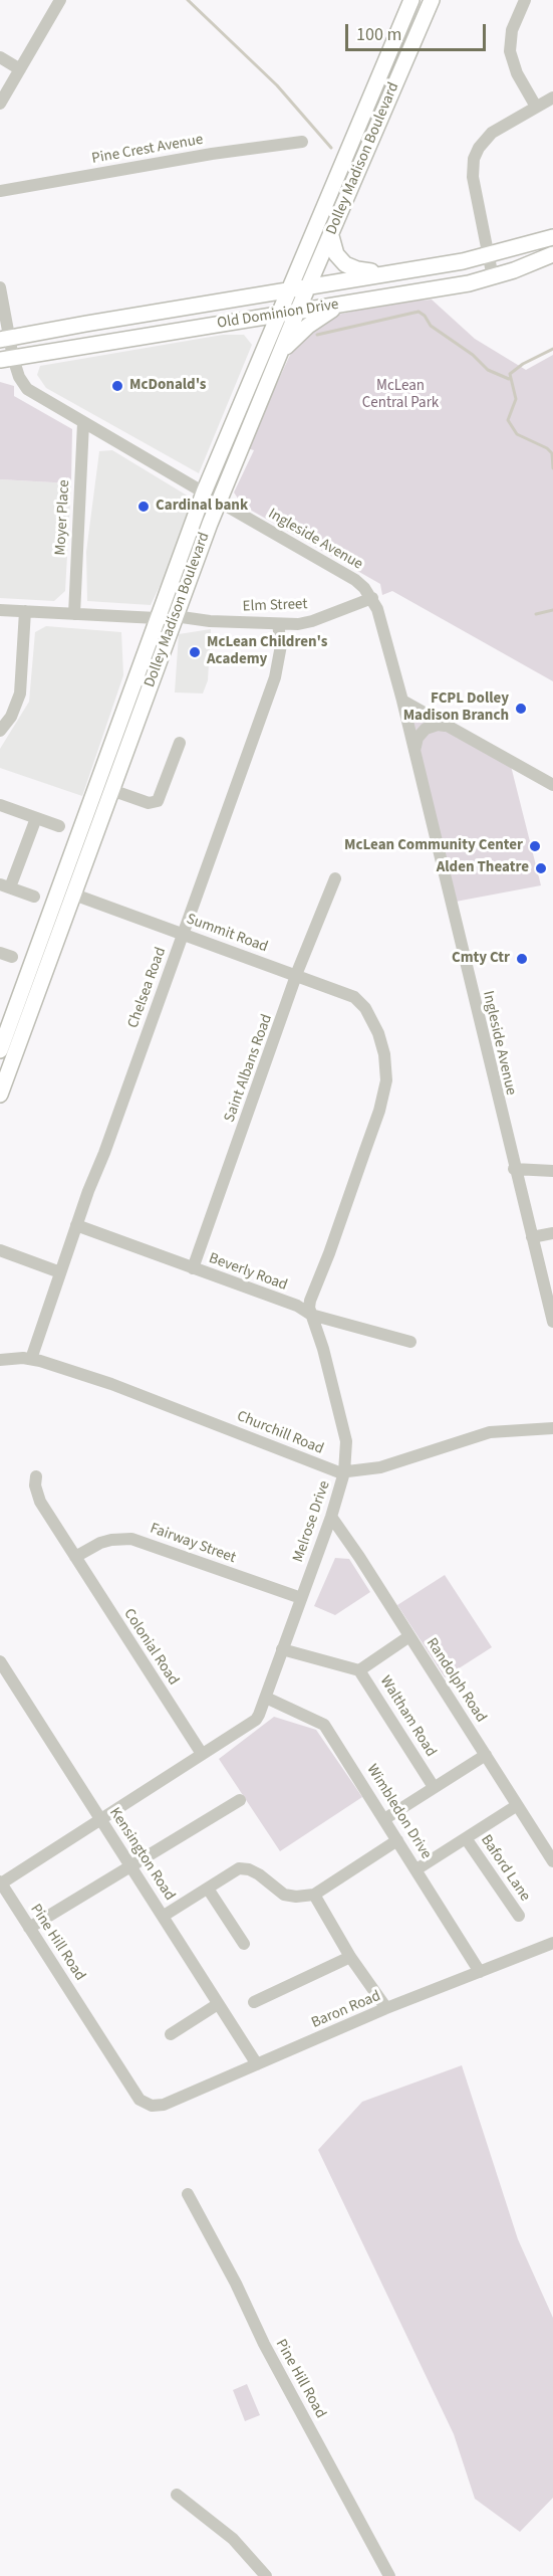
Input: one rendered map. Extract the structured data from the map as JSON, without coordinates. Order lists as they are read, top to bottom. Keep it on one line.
{"streets":{"main road":["Dolley Madison Boulevard","Old Dominion Drive"],"street":["Pine Crest Avenue","Moyer Place","Ingleside Avenue","Elm Street","Summit Road","Chelsea Road","Saint Albans Road","Beverly Road","Churchill Road","Melrose Drive","Fairway Street","Colonial Road","Randolph Road","Waltham Road","Wimbledon Drive","Kensington Road","Baford Lane","Pine Hill Road","Baron Road"]},"crossings":[["Dolley Madison Boulevard","Old Dominion Drive"],["Dolley Madison Boulevard","Ingleside Avenue"],["Dolley Madison Boulevard","Elm Street"],["Dolley Madison Boulevard","Summit Road"],["Ingleside Avenue","Elm Street"],["Elm Street","Chelsea Road"],["Summit Road","Chelsea Road"],["Summit Road","Saint Albans Road"],["Summit Road","Melrose Drive"],["Chelsea Road","Beverly Road"],["Chelsea Road","Churchill Road"],["Saint Albans Road","Beverly Road"],["Beverly Road","Melrose Drive"],["Churchill Road","Melrose Drive"],["Melrose Drive","Fairway Street"],["Melrose Drive","Colonial Road"],["Melrose Drive","Randolph Road"],["Melrose Drive","Waltham Road"],["Melrose Drive","Wimbledon Drive"],["Melrose Drive","Kensington Road"],["Melrose Drive","Pine Hill Road"],["Fairway Street","Colonial Road"],["Wimbledon Drive","Baron Road"],["Kensington Road","Baron Road"],["Pine Hill Road","Baron Road"]],"parks":["McLean Central Park"],"places":["McDonald's","Cardinal bank","McLean Children's Academy","FCPL Dolley Madison Branch","McLean Community Center","Alden Theatre","Cmty Ctr"],"scale_bar":"100 m"}
